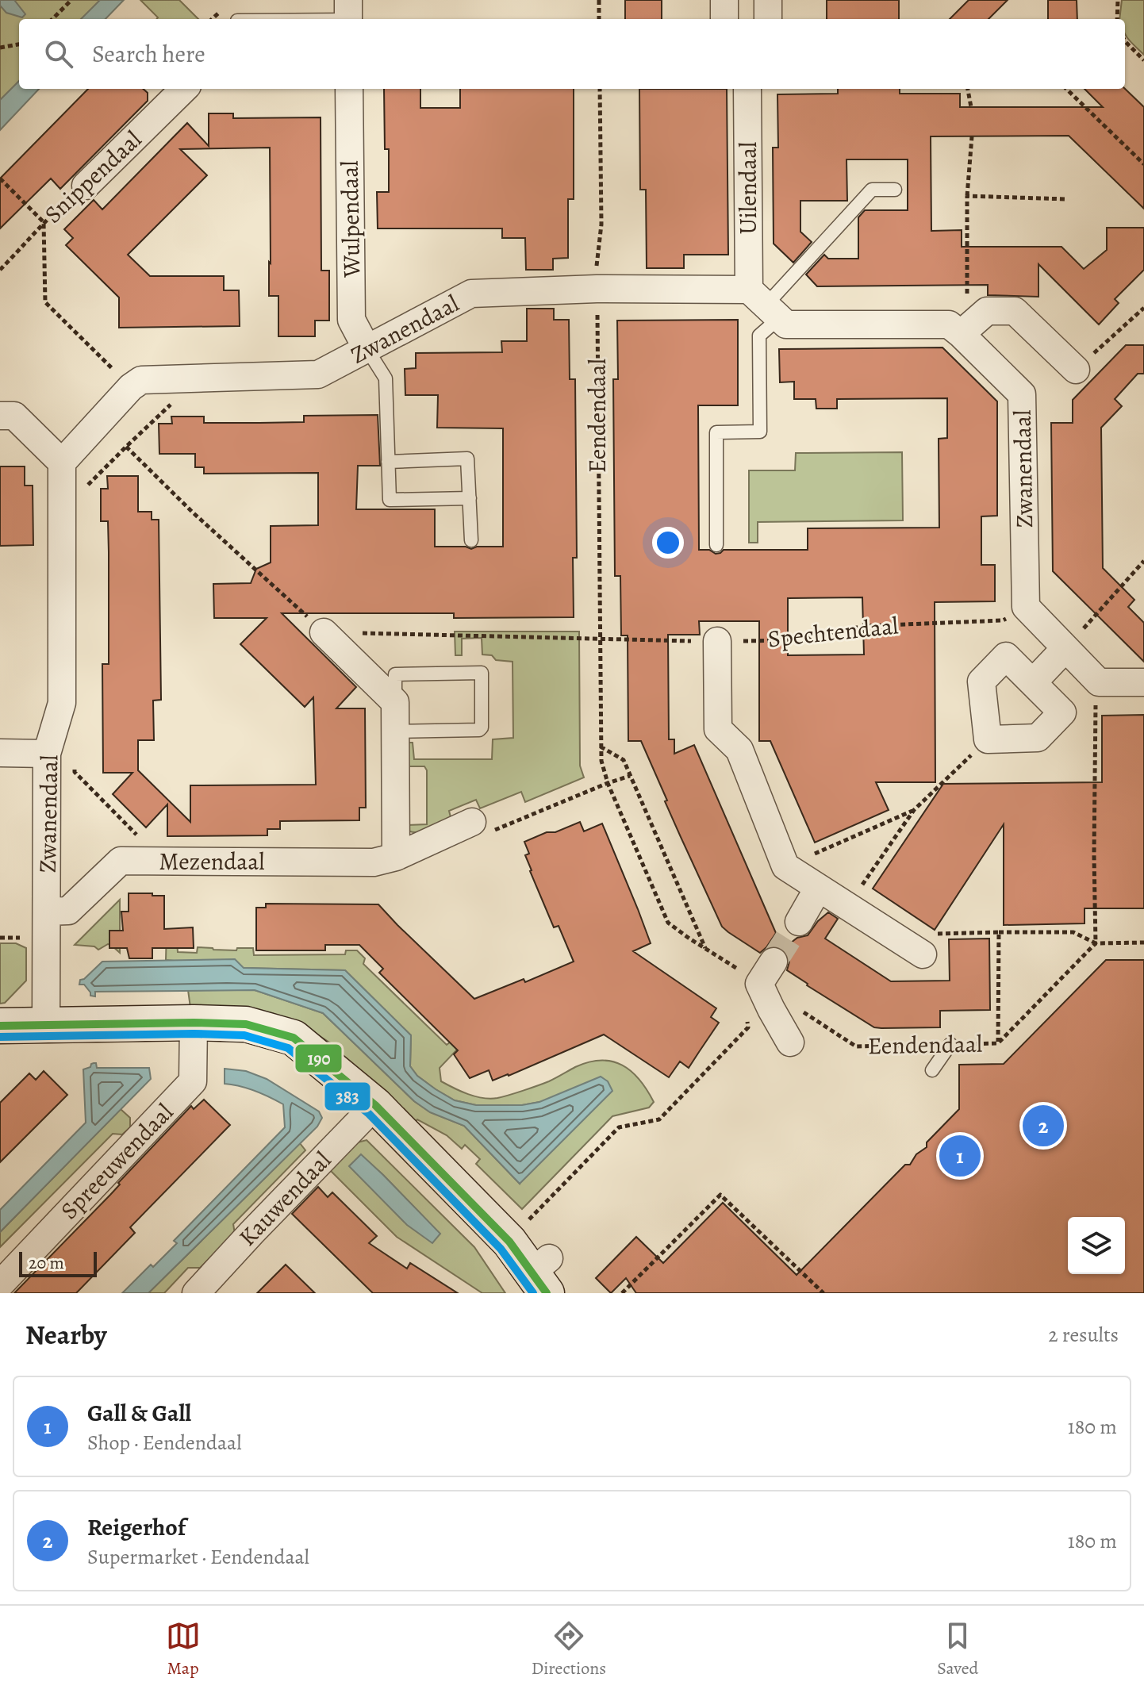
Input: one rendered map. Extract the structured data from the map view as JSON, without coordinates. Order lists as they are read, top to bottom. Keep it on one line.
{"streets":{"street":["Snippendaal","Uilendaal","Wulpendaal","Zwanendaal","Mezendaal","Spreeuwendaal","Kauwendaal"],"path":["Eendendaal","Spechtendaal"]},"crossings":[["Uilendaal","Zwanendaal"],["Wulpendaal","Zwanendaal"],["Zwanendaal","Eendendaal"],["Zwanendaal","Spechtendaal"],["Zwanendaal","Mezendaal"],["Eendendaal","Spechtendaal"]],"lines":["transit line 190","transit line 383"],"scale_bar":"20 m","page":{"search":"Search here","pins":["2","1"],"scale":"20 m","heading":["Nearby","2 results"],"list":[{"mark":"1","name":"Gall & Gall","note":"Shop · Eendendaal","value":"180 m"},{"mark":"2","name":"Reigerhof","note":"Supermarket · Eendendaal","value":"180 m"}],"nav":["Map","Directions","Saved"]}}
